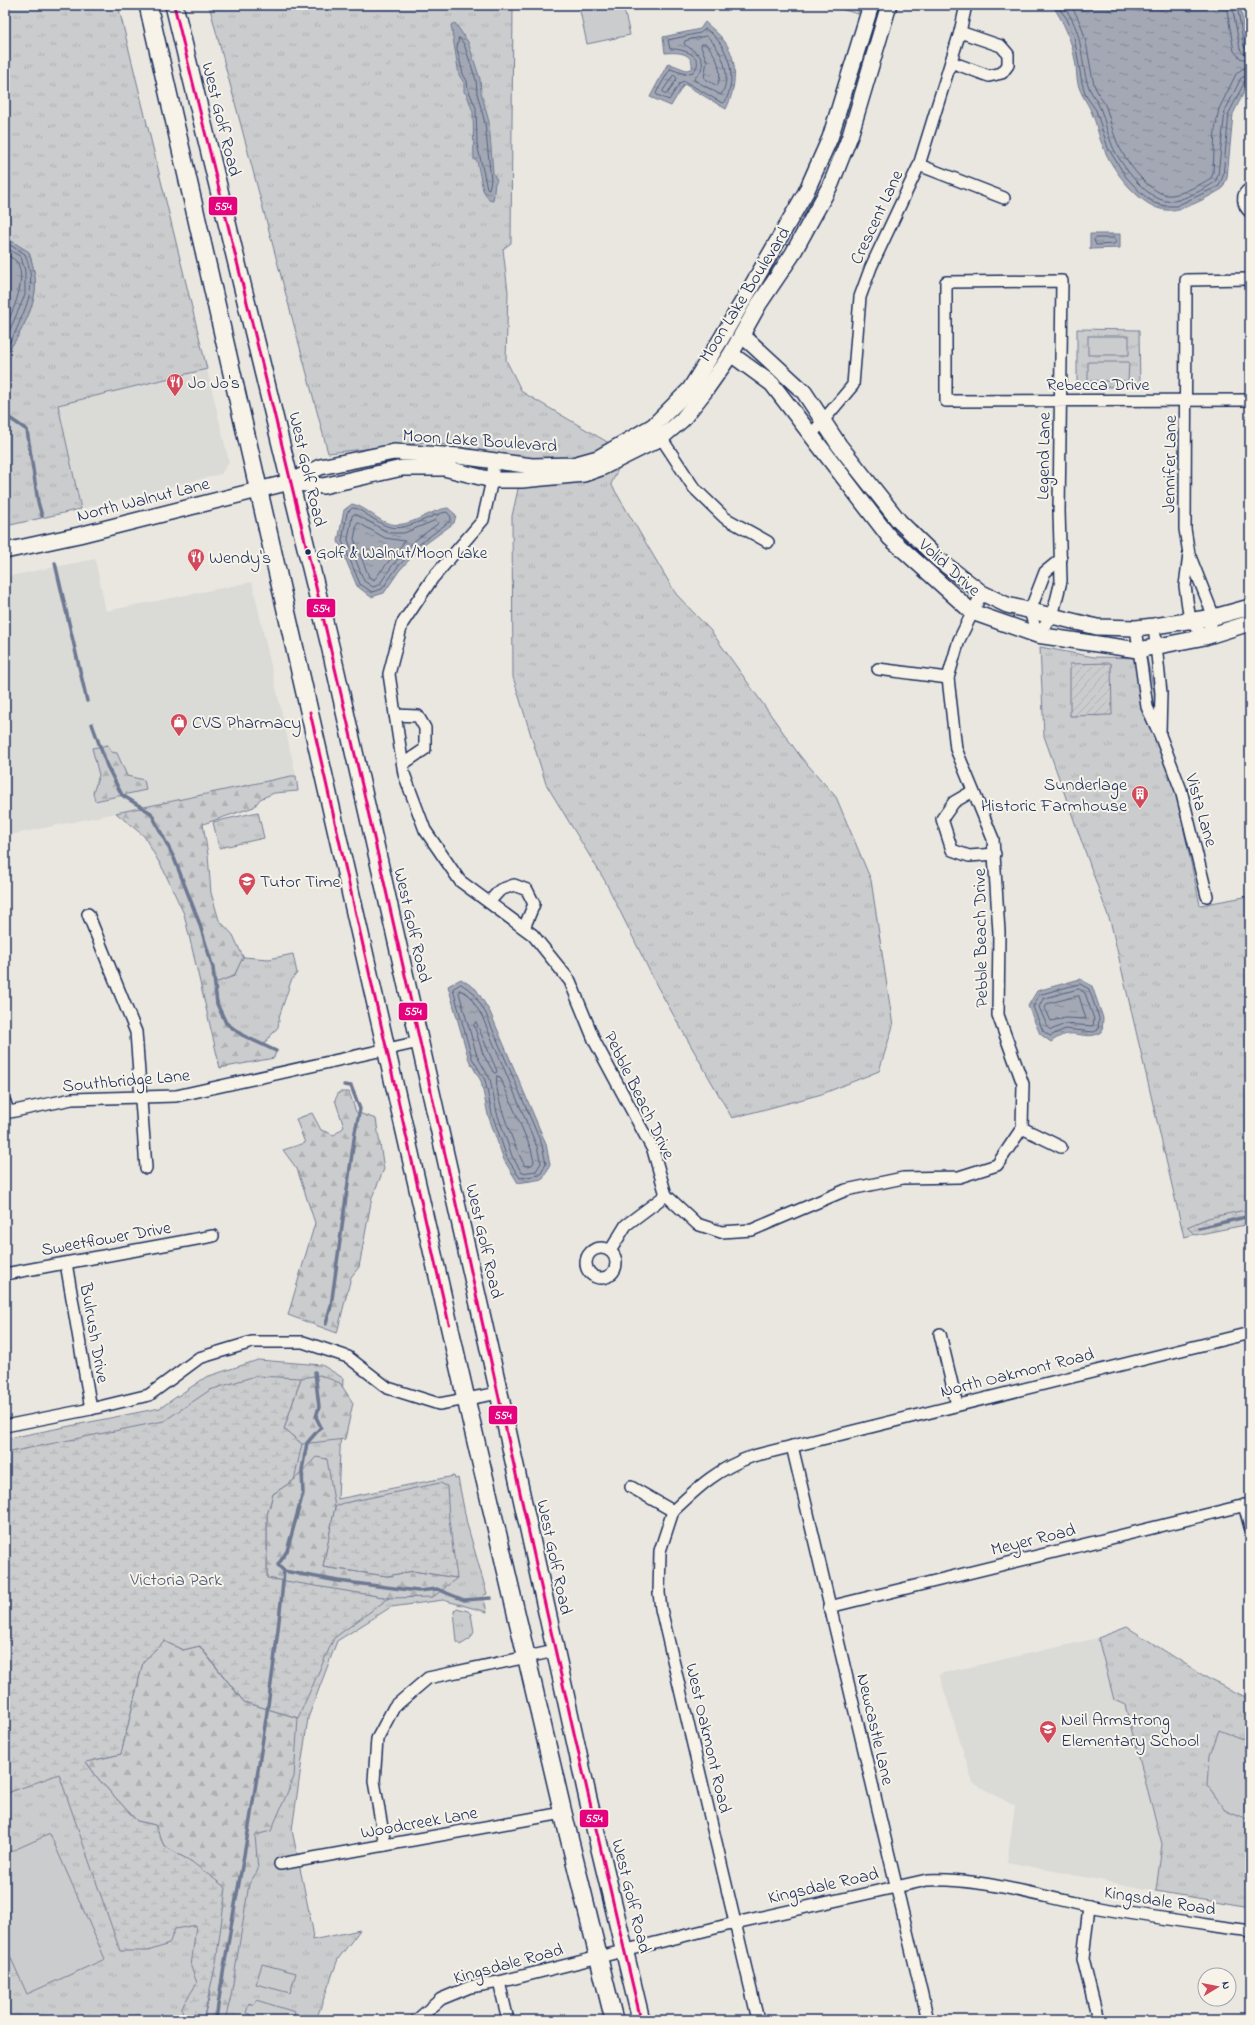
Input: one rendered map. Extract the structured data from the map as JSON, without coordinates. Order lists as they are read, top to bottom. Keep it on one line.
{"streets":{"main road":["West Golf Road"],"street":["Crescent Lane","Moon Lake Boulevard","Rebecca Drive","Legend Lane","Jennifer Lane","North Walnut Lane","Volid Drive","Vista Lane","Pebble Beach Drive","Southbridge Lane","Sweetflower Drive","Bulrush Drive","North Oakmont Road","Meyer Road","Newcastle Lane","West Oakmont Road","Woodcreek Lane","Kingsdale Road"]},"crossings":[["West Golf Road","Moon Lake Boulevard"],["West Golf Road","North Walnut Lane"],["West Golf Road","Southbridge Lane"],["West Golf Road","Kingsdale Road"],["Crescent Lane","Volid Drive"],["Moon Lake Boulevard","North Walnut Lane"],["Moon Lake Boulevard","Volid Drive"],["Moon Lake Boulevard","Pebble Beach Drive"],["Rebecca Drive","Legend Lane"],["Rebecca Drive","Jennifer Lane"],["Legend Lane","Volid Drive"],["Jennifer Lane","Volid Drive"],["Volid Drive","Vista Lane"],["Volid Drive","Pebble Beach Drive"],["Sweetflower Drive","Bulrush Drive"],["North Oakmont Road","Newcastle Lane"],["North Oakmont Road","West Oakmont Road"],["Meyer Road","Newcastle Lane"],["Newcastle Lane","Kingsdale Road"],["West Oakmont Road","Kingsdale Road"]],"parks":["Victoria Park"],"places":{"restaurant":["Jo Jo's","Wendy's"],"other":["Golf & Walnut/Moon Lake"],"shop":["CVS Pharmacy"],"building":["Sunderlage Historic Farmhouse"],"school or university":["Tutor Time","Neil Armstrong Elementary School"]},"lines":["transit line 554"],"north":"right"}
